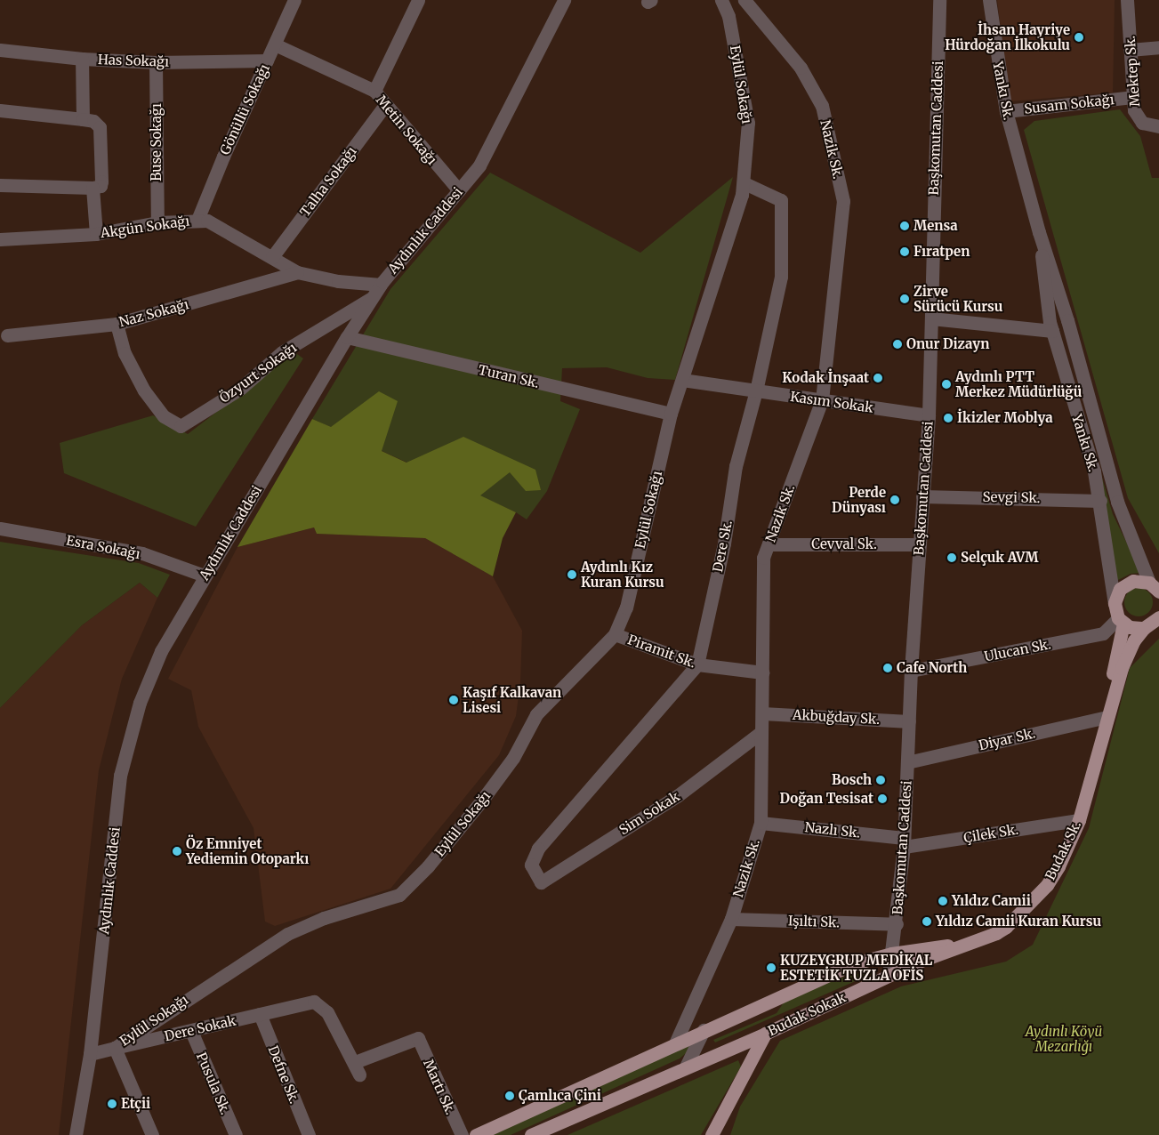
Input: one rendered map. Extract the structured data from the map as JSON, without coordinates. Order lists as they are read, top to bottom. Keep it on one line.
{"streets":{"main road":["Budak Sk.","Budak Sokak"],"street":["Has Sokağı","Mektep Sk.","Eylül Sokağı","Yankı Sk.","Susam Sokağı","Gönüllü Sokağı","Başkomutan Caddesi","Metin Sokağı","Buse Sokağı","Nazik Sk.","Talha Sokağı","Akgün Sokağı","Aydınlık Caddesi","Naz Sokağı","Özyurt Sokağı","Turan Sk.","Kasım Sokak","Sevgi Sk.","Cevval Sk.","Dere Sk.","Esra Sokağı","Ulucan Sk.","Piramit Sk.","Akbuğday Sk.","Diyar Sk.","Sim Sokak","Nazlı Sk.","Çilek Sk.","Işıltı Sk.","Dere Sokak","Defne Sk.","Pusula Sk.","Martı Sk."]},"crossings":[["Has Sokağı","Gönüllü Sokağı"],["Has Sokağı","Buse Sokağı"],["Mektep Sk.","Susam Sokağı"],["Eylül Sokağı","Aydınlık Caddesi"],["Eylül Sokağı","Turan Sk."],["Eylül Sokağı","Kasım Sokak"],["Eylül Sokağı","Dere Sk."],["Eylül Sokağı","Piramit Sk."],["Eylül Sokağı","Dere Sokak"],["Yankı Sk.","Susam Sokağı"],["Yankı Sk.","Sevgi Sk."],["Gönüllü Sokağı","Metin Sokağı"],["Gönüllü Sokağı","Akgün Sokağı"],["Başkomutan Caddesi","Kasım Sokak"],["Başkomutan Caddesi","Sevgi Sk."],["Başkomutan Caddesi","Cevval Sk."],["Başkomutan Caddesi","Ulucan Sk."],["Başkomutan Caddesi","Akbuğday Sk."],["Başkomutan Caddesi","Diyar Sk."],["Başkomutan Caddesi","Nazlı Sk."],["Başkomutan Caddesi","Çilek Sk."],["Başkomutan Caddesi","Işıltı Sk."],["Başkomutan Caddesi","Budak Sokak"],["Metin Sokağı","Talha Sokağı"],["Metin Sokağı","Aydınlık Caddesi"],["Buse Sokağı","Akgün Sokağı"],["Nazik Sk.","Kasım Sokak"],["Nazik Sk.","Cevval Sk."],["Nazik Sk.","Piramit Sk."],["Nazik Sk.","Akbuğday Sk."],["Nazik Sk.","Sim Sokak"],["Nazik Sk.","Nazlı Sk."],["Nazik Sk.","Işıltı Sk."],["Nazik Sk.","Budak Sokak"],["Talha Sokağı","Akgün Sokağı"],["Akgün Sokağı","Aydınlık Caddesi"],["Akgün Sokağı","Naz Sokağı"],["Aydınlık Caddesi","Özyurt Sokağı"],["Aydınlık Caddesi","Turan Sk."],["Aydınlık Caddesi","Esra Sokağı"],["Naz Sokağı","Özyurt Sokağı"],["Kasım Sokak","Dere Sk."],["Dere Sk.","Piramit Sk."],["Dere Sk.","Sim Sokak"],["Diyar Sk.","Budak Sk."],["Nazlı Sk.","Çilek Sk."],["Çilek Sk.","Budak Sk."],["Budak Sk.","Budak Sokak"],["Dere Sokak","Defne Sk."],["Dere Sokak","Pusula Sk."],["Dere Sokak","Martı Sk."]],"parks":["Aydınlı Köyü Mezarlığı"],"places":["İhsan Hayriye Hürdoğan İlkokulu","Mensa","Fıratpen","Zirve Sürücü Kursu","Onur Dizayn","Kodak İnşaat","Aydınlı PTT Merkez Müdürlüğü","İkizler Moblya","Perde Dünyası","Selçuk AVM","Aydınlı Kız Kuran Kursu","Cafe North","Kaşıf Kalkavan Lisesi","Bosch","Doğan Tesisat","Öz Emniyet Yediemin Otoparkı","Yıldız Camii","Yıldız Camii Kuran Kursu","KUZEYGRUP MEDİKAL ESTETİK TUZLA OFİS","Çamlıca Çini","Etçii"]}
